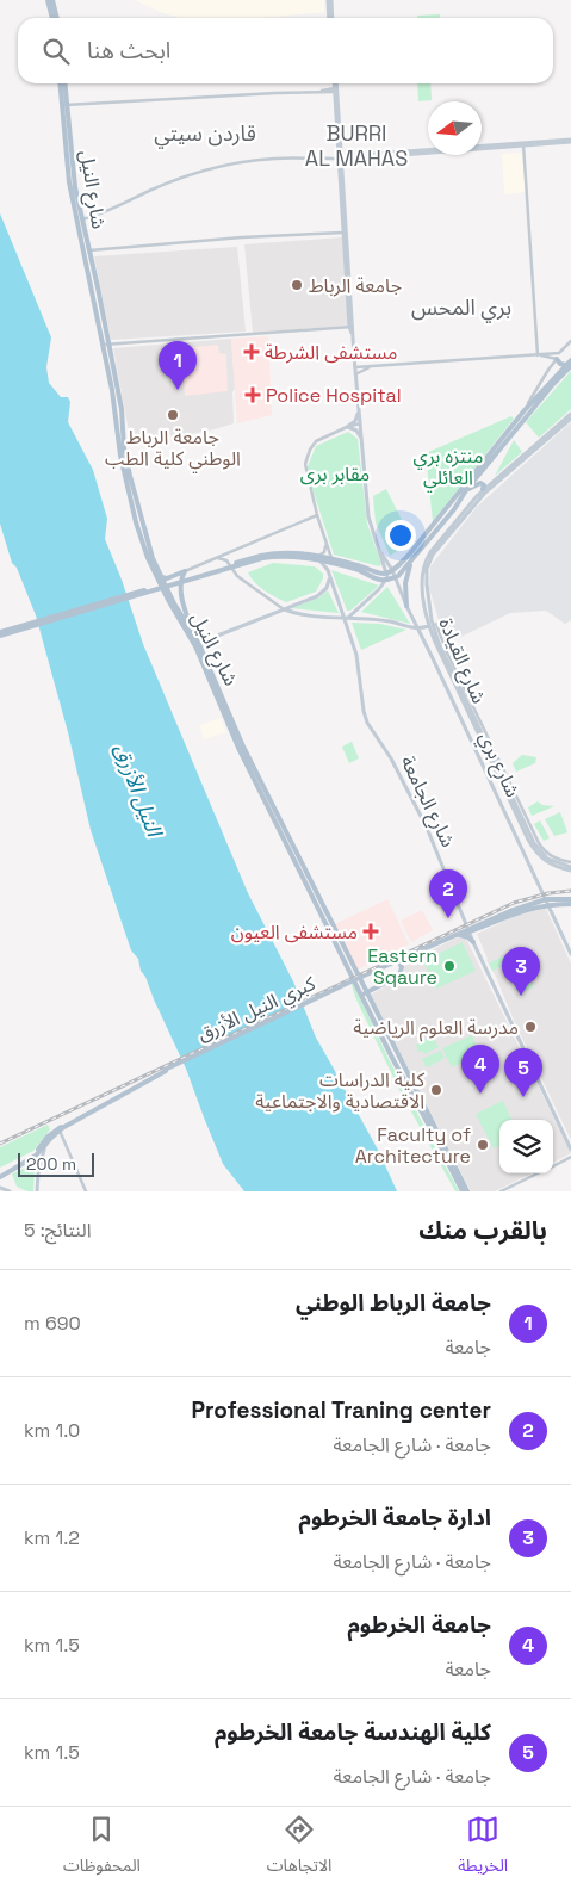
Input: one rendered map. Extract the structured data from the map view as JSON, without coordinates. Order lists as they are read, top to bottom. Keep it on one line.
{"streets":{"main road":["شارع النيل","شارع القيادة","شارع بري","شارع الجامعة"]},"districts":["قاردن سيتي","BURRI AL MAHAS","بري المحس"],"water":["النيل الأزرق"],"parks":["منتزه بري العائلي","مقابر برى"],"places":{"other":["جامعة الرباط","جامعة الرباط الوطني كلية الطب","Eastern Sqaure","مدرسة العلوم الرياضية","كلية الدراسات الاقتصادية والاجتماعية","Faculty of Architecture"],"health":["مستشفى الشرطة","Police Hospital","مستشفى العيون"]},"scale_bar":"200 m","north":"left","page":{"search":"ابحث هنا","pins":["1","2","3","4","5"],"scale":"200 m","heading":["بالقرب منك","النتائج: 5"],"list":[{"mark":"1","name":"جامعة الرباط الوطني","note":"جامعة","value":"690 m"},{"mark":"2","name":"Professional Traning center","note":"جامعة · شارع الجامعة","value":"1.0 km"},{"mark":"3","name":"ادارة جامعة الخرطوم","note":"جامعة · شارع الجامعة","value":"1.2 km"},{"mark":"4","name":"جامعة الخرطوم","note":"جامعة","value":"1.5 km"},{"mark":"5","name":"كلية الهندسة جامعة الخرطوم","note":"جامعة · شارع الجامعة","value":"1.5 km"}],"nav":["الخريطة","الاتجاهات","المحفوظات"]}}
